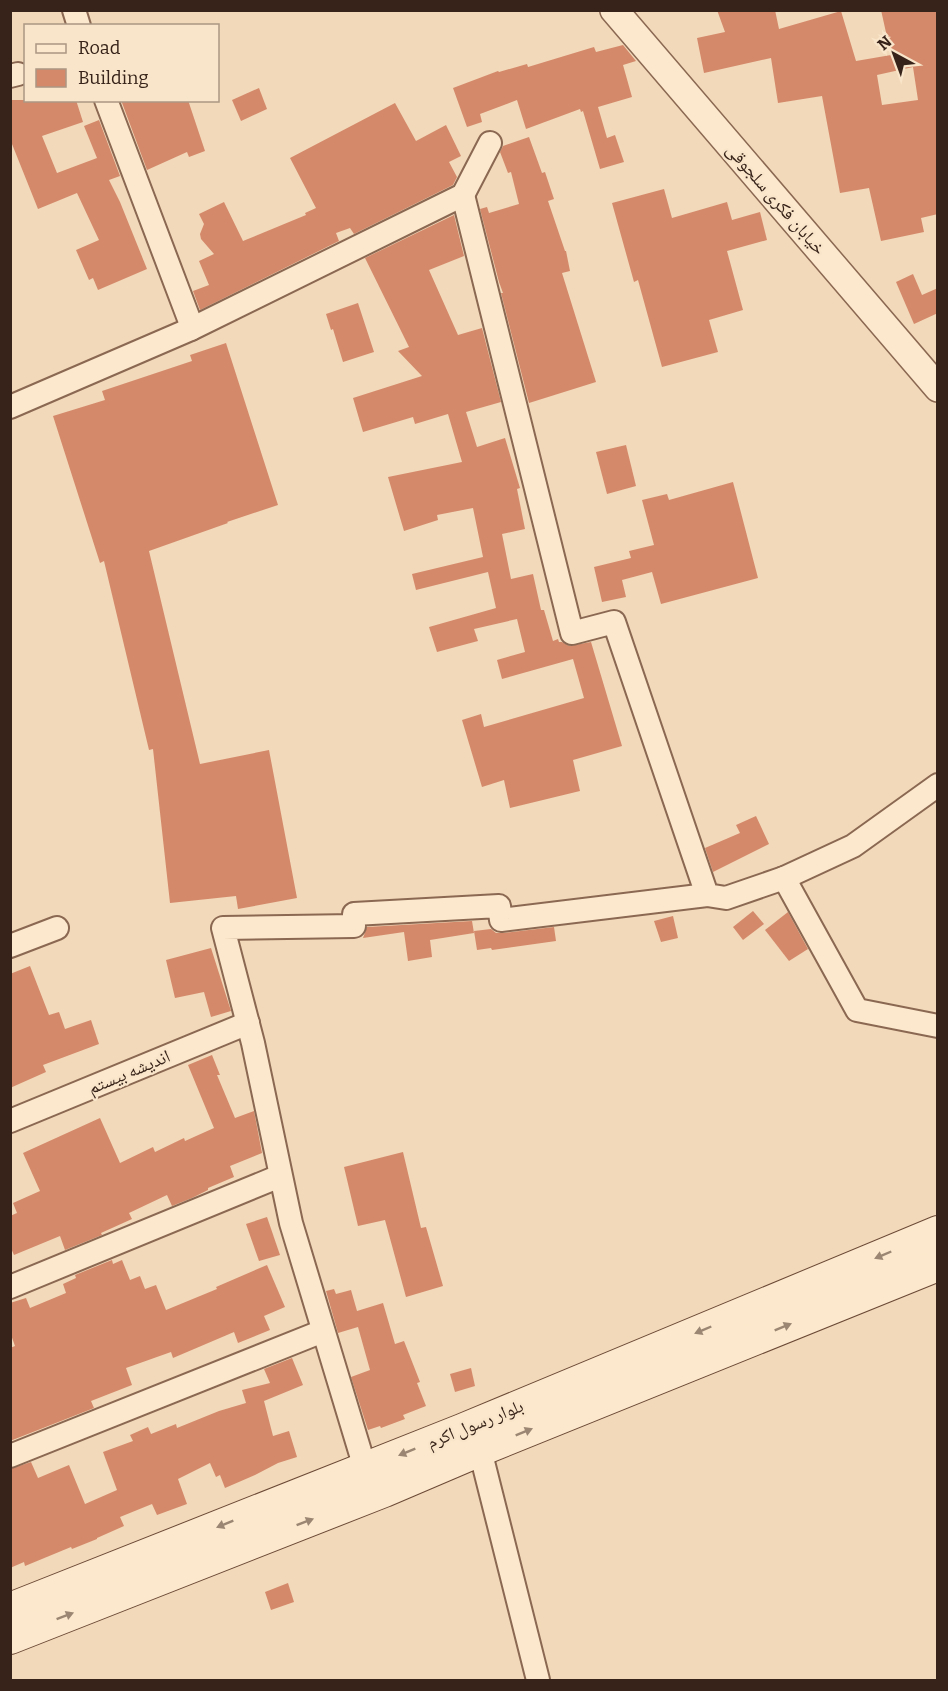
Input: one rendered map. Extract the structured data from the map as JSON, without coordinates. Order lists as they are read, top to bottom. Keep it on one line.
{"streets":{"main road":["بلوار رسول اکرم"],"street":["خیابان فکری سلجوقی","اندیشه بیستم"]},"legend":["Road","Building"],"north":"top left"}
